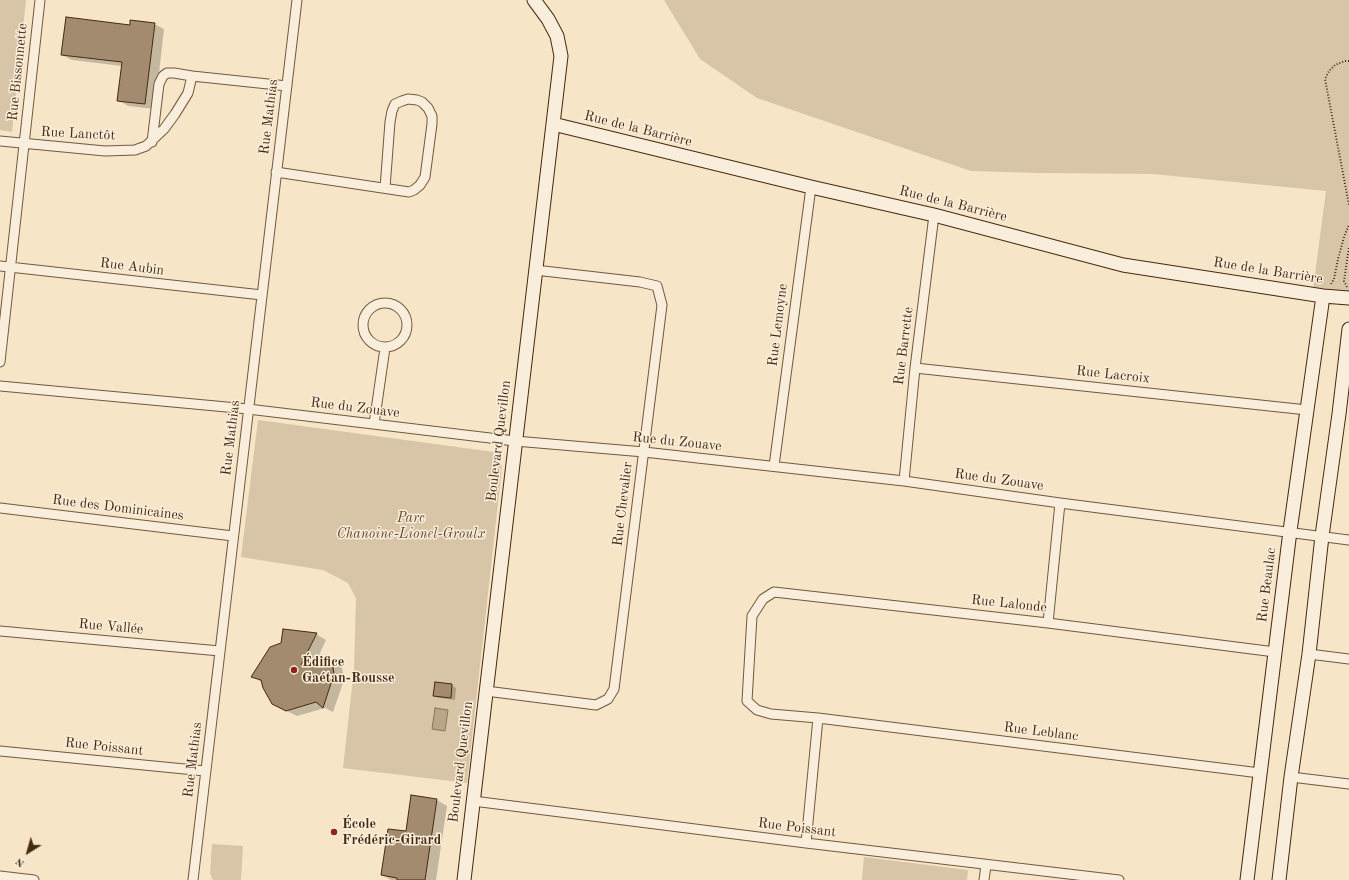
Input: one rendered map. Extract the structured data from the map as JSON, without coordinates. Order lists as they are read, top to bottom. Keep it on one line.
{"streets":{"street":["Rue Bissonnette","Rue Mathias","Rue de la Barrière","Rue Lanctôt","Rue Aubin","Rue Lemoyne","Rue Barrette","Rue Lacroix","Rue du Zouave","Boulevard Quevillon","Rue Chevalier","Rue des Dominicaines","Rue Beaulac","Rue Lalonde","Rue Vallée","Rue Leblanc","Rue Poissant"]},"crossings":[["Rue Bissonnette","Rue Lanctôt"],["Rue Bissonnette","Rue Aubin"],["Rue Mathias","Rue Aubin"],["Rue Mathias","Rue du Zouave"],["Rue Mathias","Rue des Dominicaines"],["Rue Mathias","Rue Vallée"],["Rue Mathias","Rue Poissant"],["Rue de la Barrière","Rue Lemoyne"],["Rue de la Barrière","Rue Barrette"],["Rue de la Barrière","Boulevard Quevillon"],["Rue de la Barrière","Rue Beaulac"],["Rue Lemoyne","Rue du Zouave"],["Rue Barrette","Rue Lacroix"],["Rue Barrette","Rue du Zouave"],["Rue Lacroix","Rue Beaulac"],["Rue du Zouave","Boulevard Quevillon"],["Rue du Zouave","Rue Chevalier"],["Rue du Zouave","Rue Beaulac"],["Boulevard Quevillon","Rue Chevalier"],["Boulevard Quevillon","Rue Poissant"],["Rue Beaulac","Rue Lalonde"],["Rue Beaulac","Rue Leblanc"],["Rue Lalonde","Rue Leblanc"]],"parks":["Parc Chanoine-Lionel-Groulx"],"places":["Édifice Gaétan-Rousse","École Frédéric-Girard"],"north":"bottom left"}
